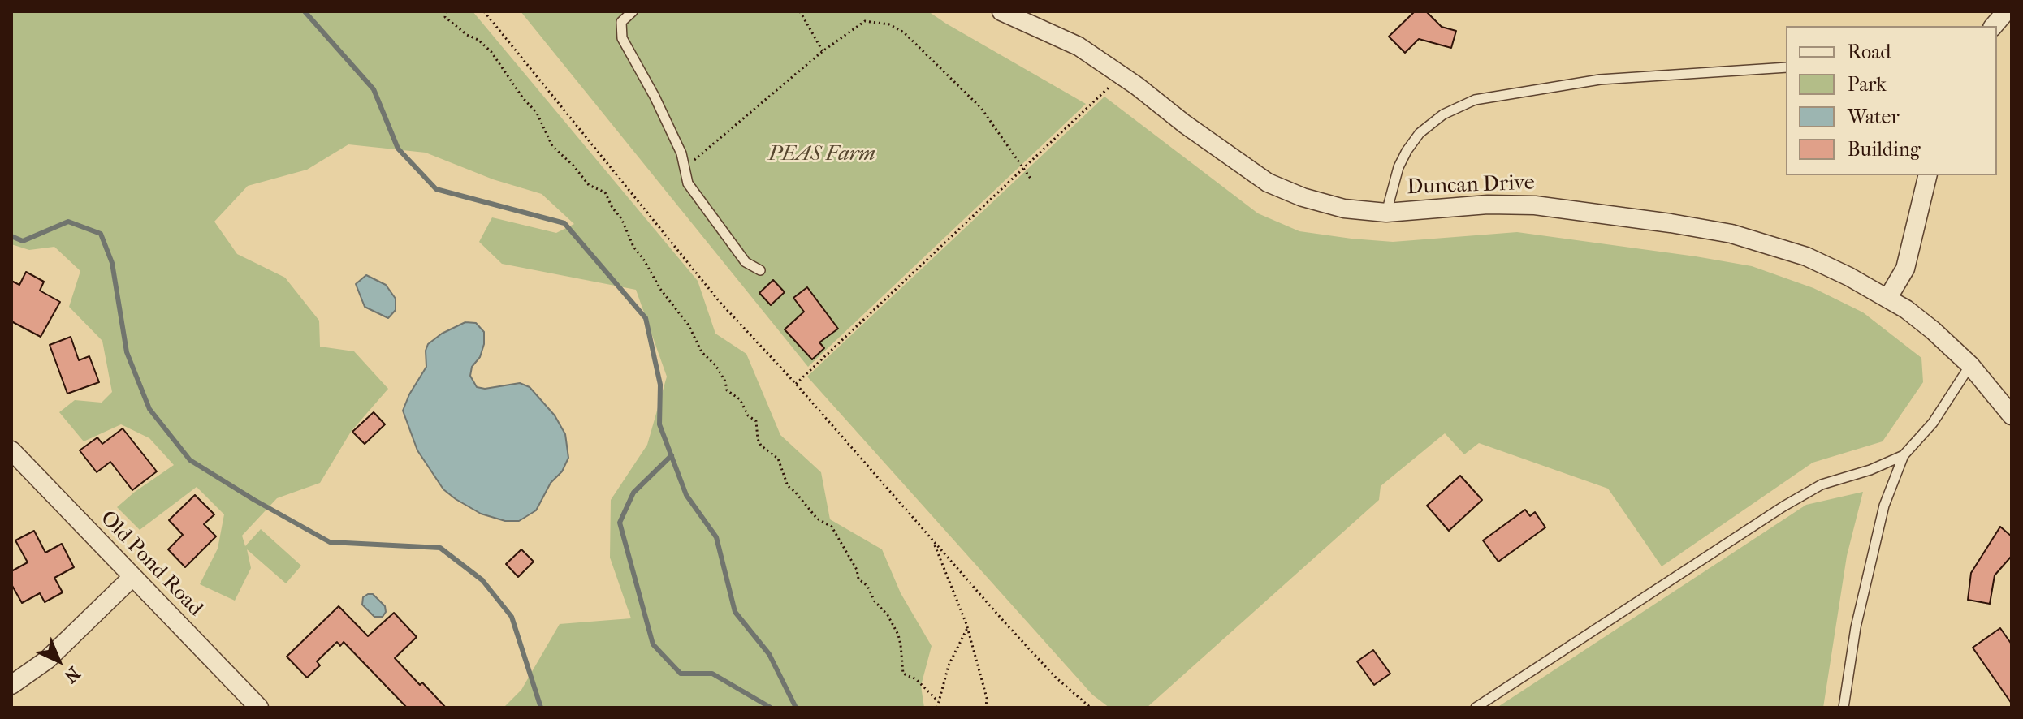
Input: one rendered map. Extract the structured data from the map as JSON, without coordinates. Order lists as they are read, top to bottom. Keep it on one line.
{"streets":{"street":["Duncan Drive","Old Pond Road"]},"parks":["PEAS Farm"],"legend":["Road","Park","Water","Building"],"north":"bottom right"}
